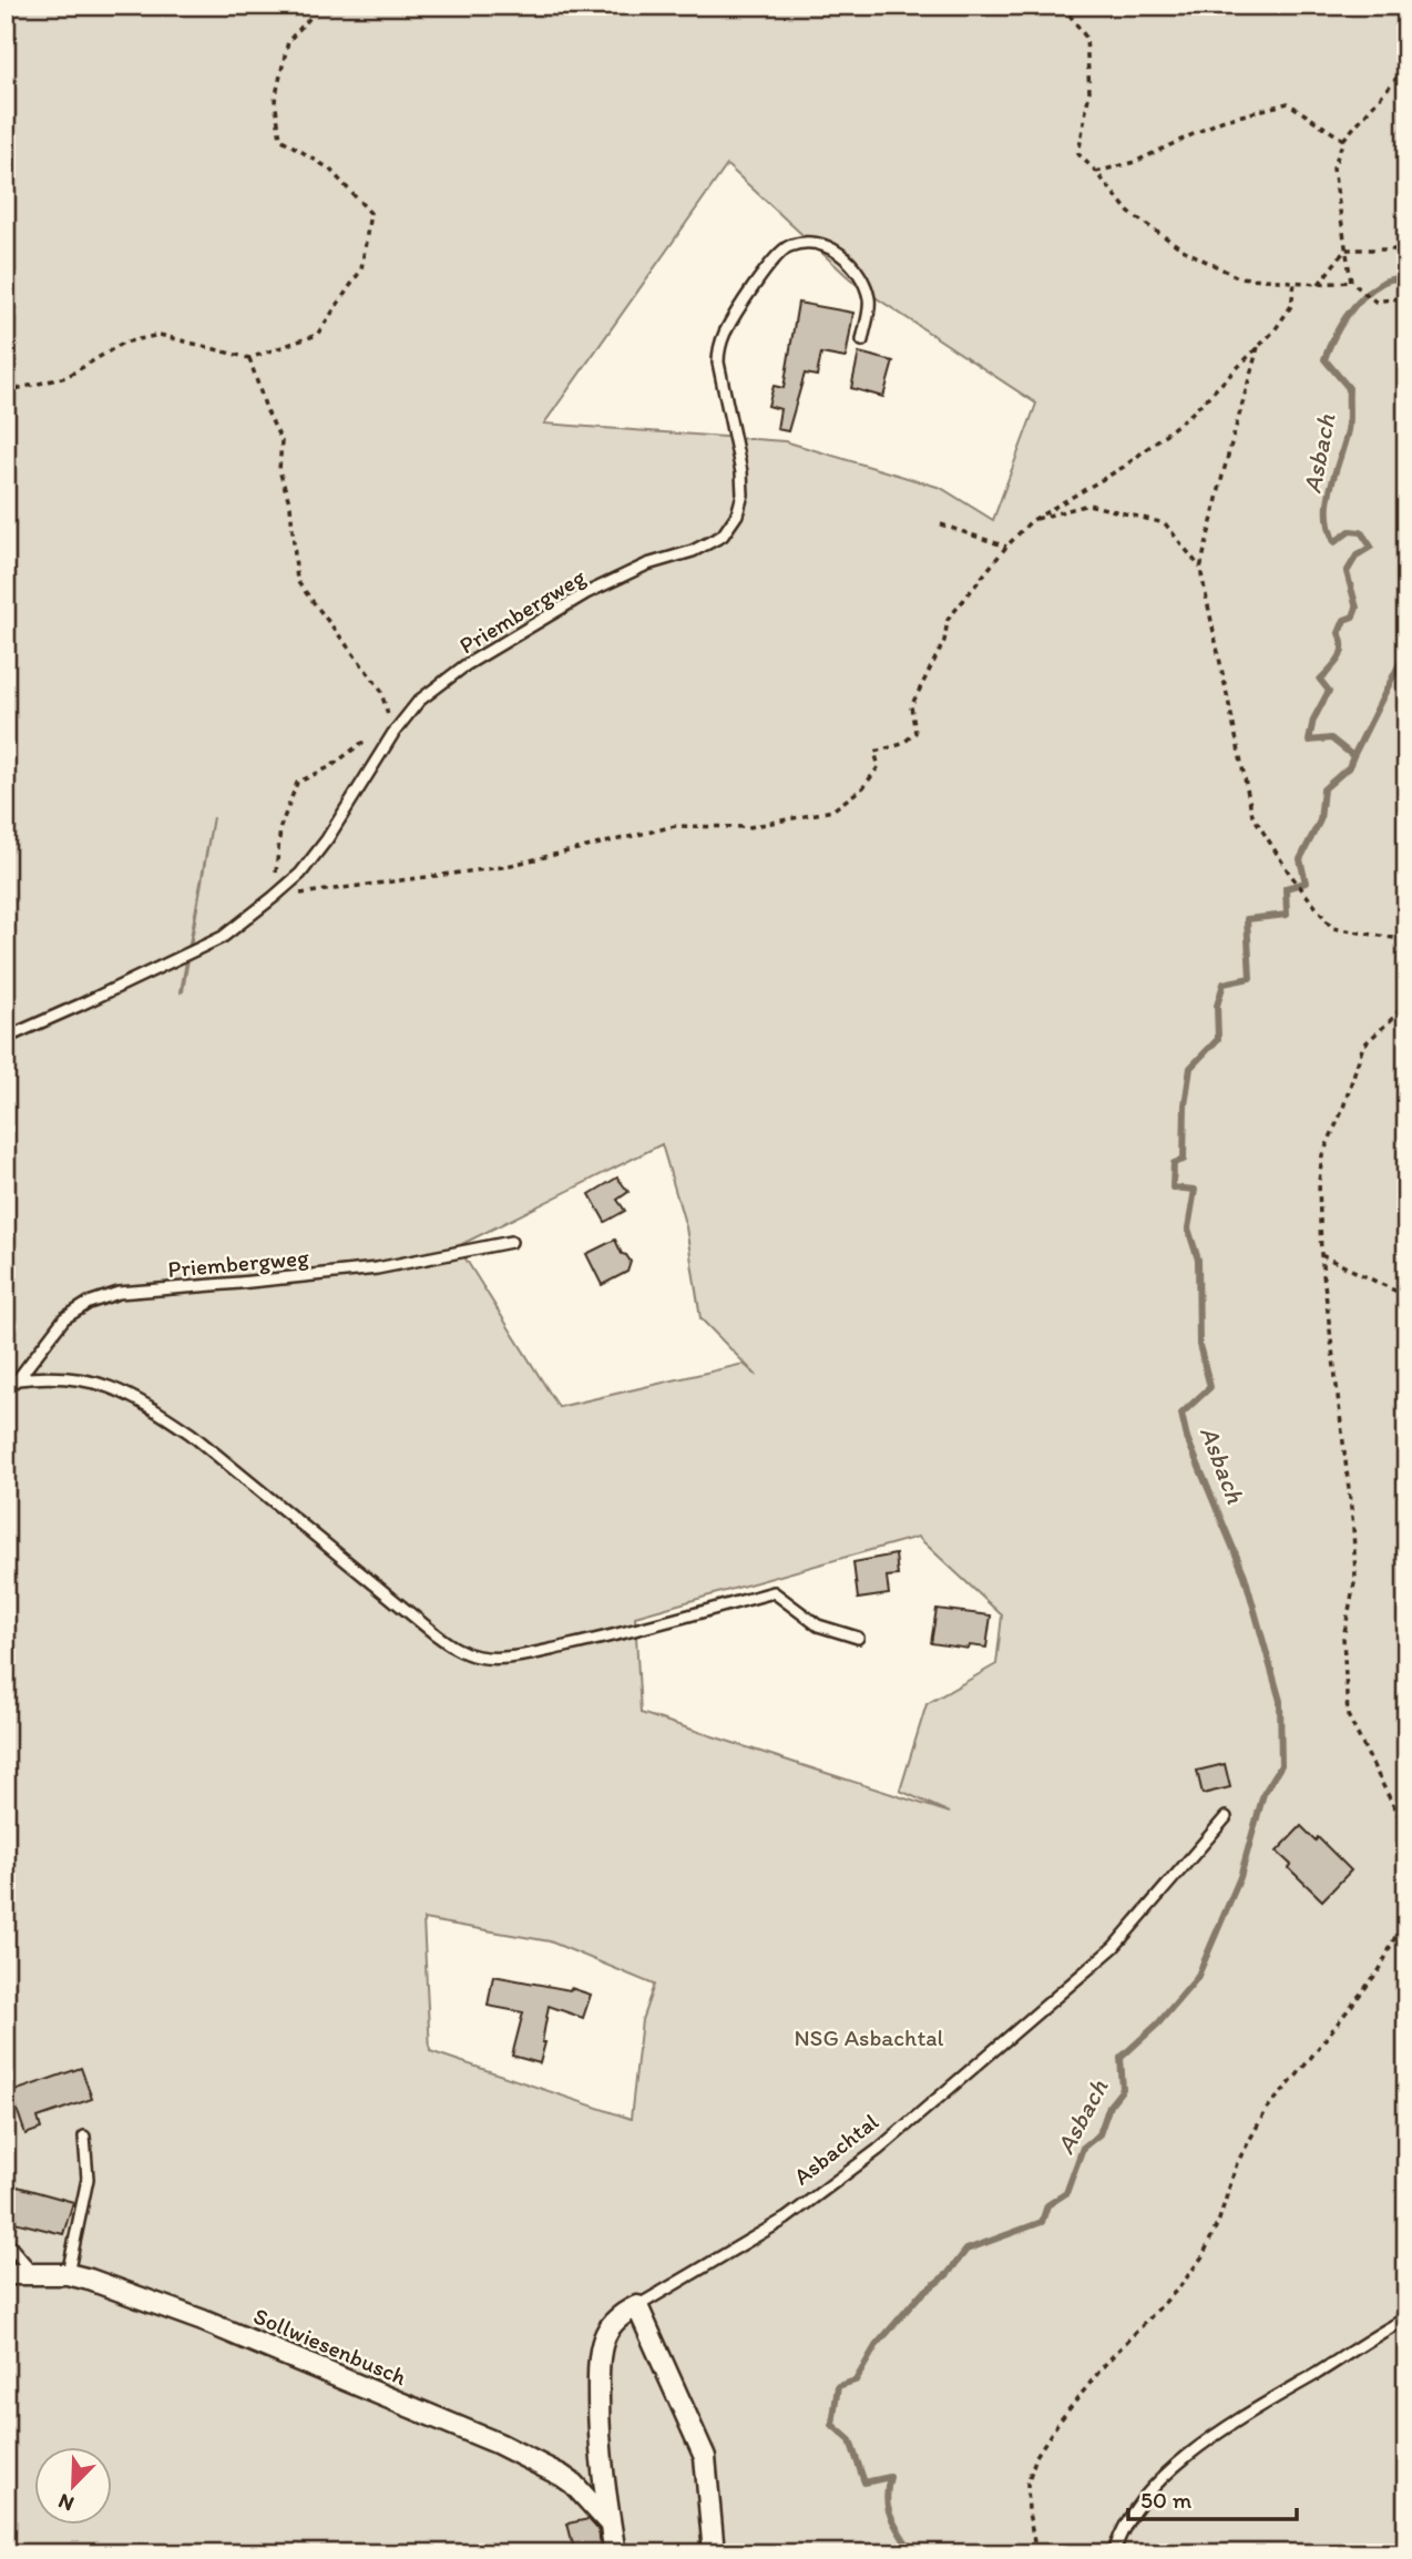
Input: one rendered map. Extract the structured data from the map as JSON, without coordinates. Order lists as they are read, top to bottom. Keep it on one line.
{"streets":{"street":["Sollwiesenbusch"],"lane":["Priembergweg","Asbachtal"]},"water":["Asbach"],"parks":["NSG Asbachtal"],"scale_bar":"50 m","north":"bottom left"}
